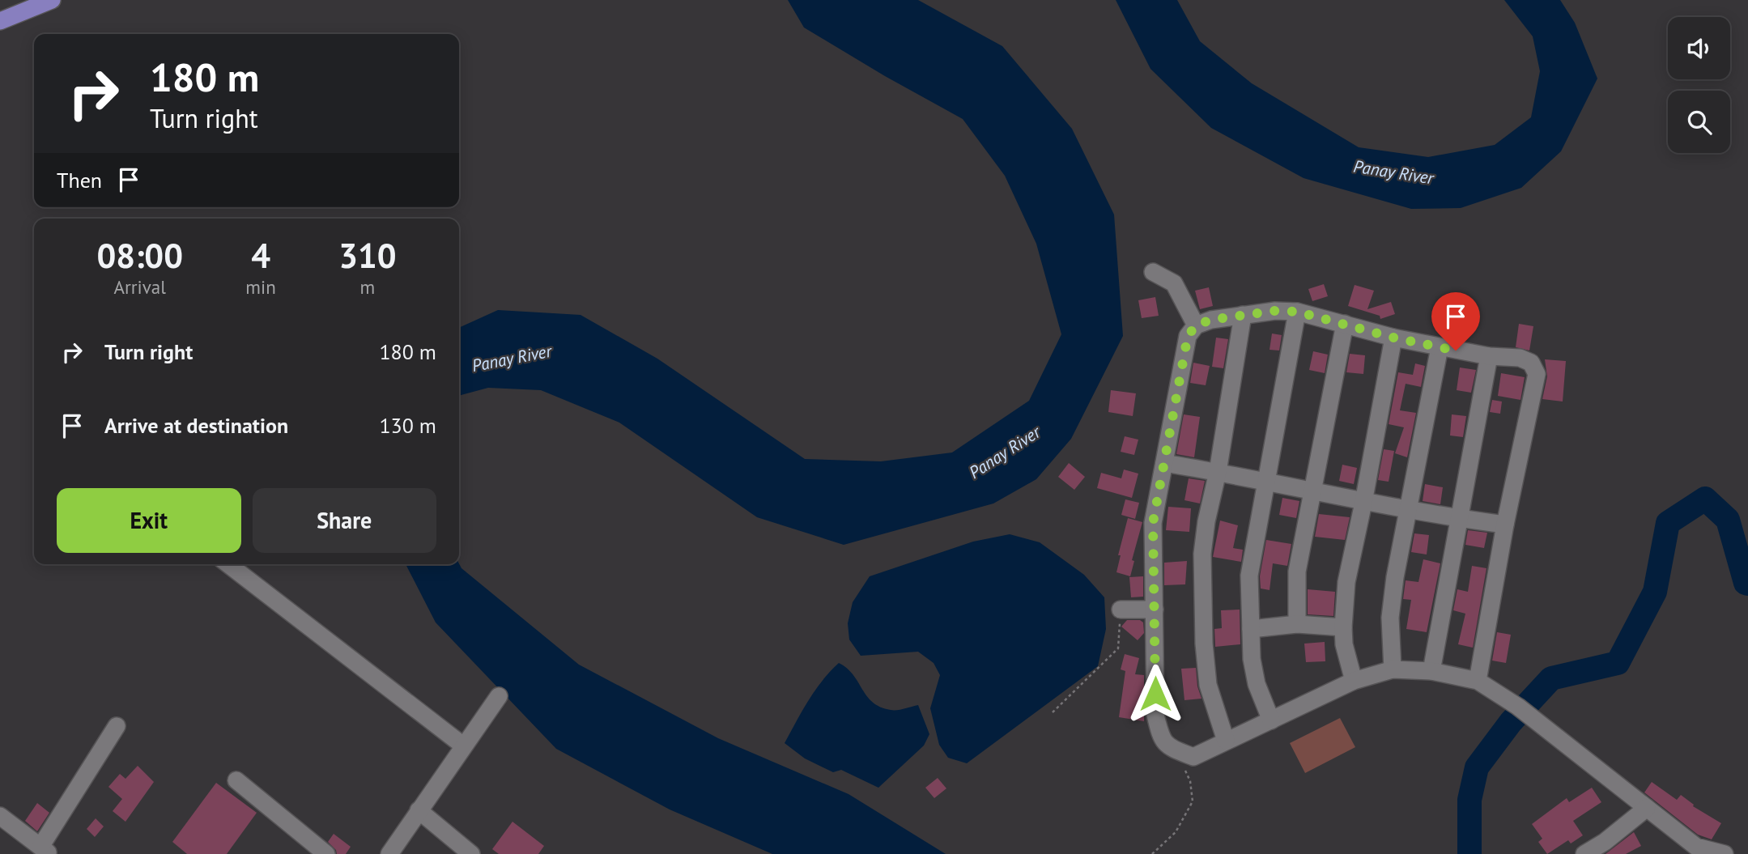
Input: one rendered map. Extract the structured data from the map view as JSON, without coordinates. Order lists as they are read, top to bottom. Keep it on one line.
{"water":["Panay River"],"page":{"turn":["180 m","Turn right"],"then":"Then","eta":["08:00","Arrival","4","min","310","m"],"list":[{"name":"Turn right","value":"180 m"},{"name":"Arrive at destination","value":"130 m"}],"buttons":["Exit","Share"]}}
